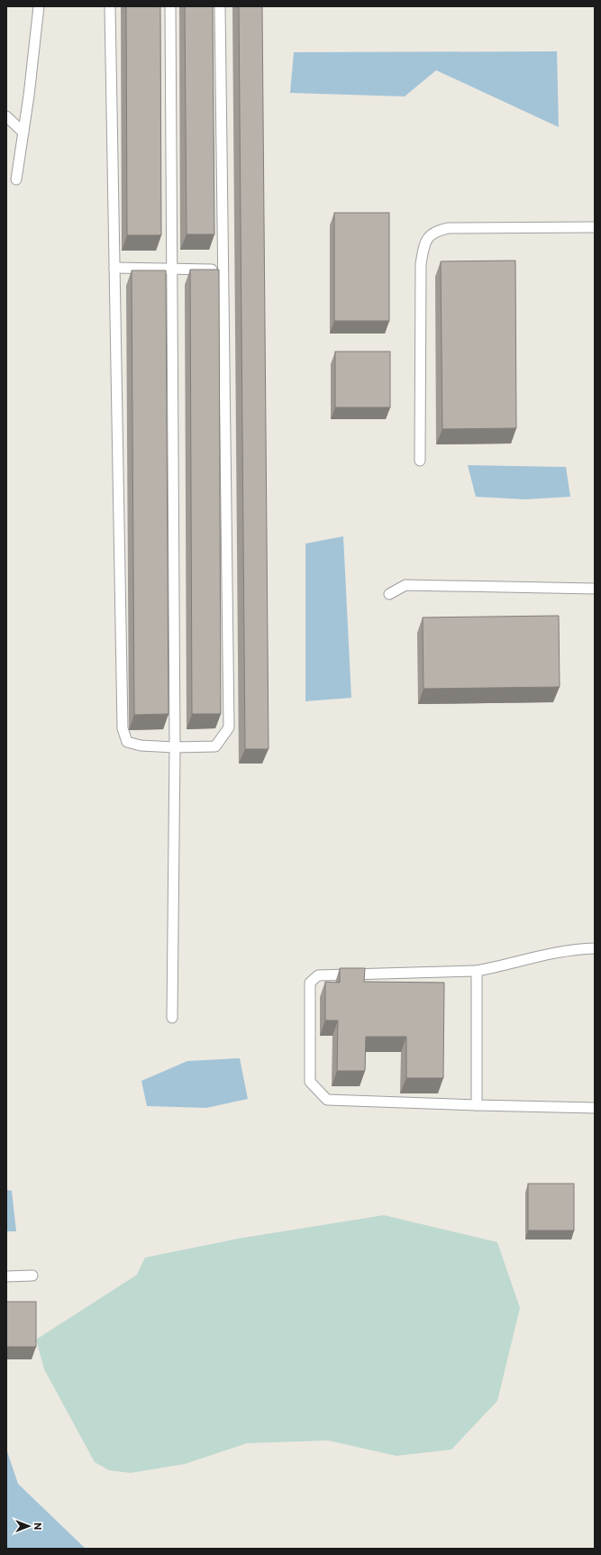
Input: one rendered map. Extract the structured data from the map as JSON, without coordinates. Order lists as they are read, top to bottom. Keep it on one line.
{"north":"right"}
